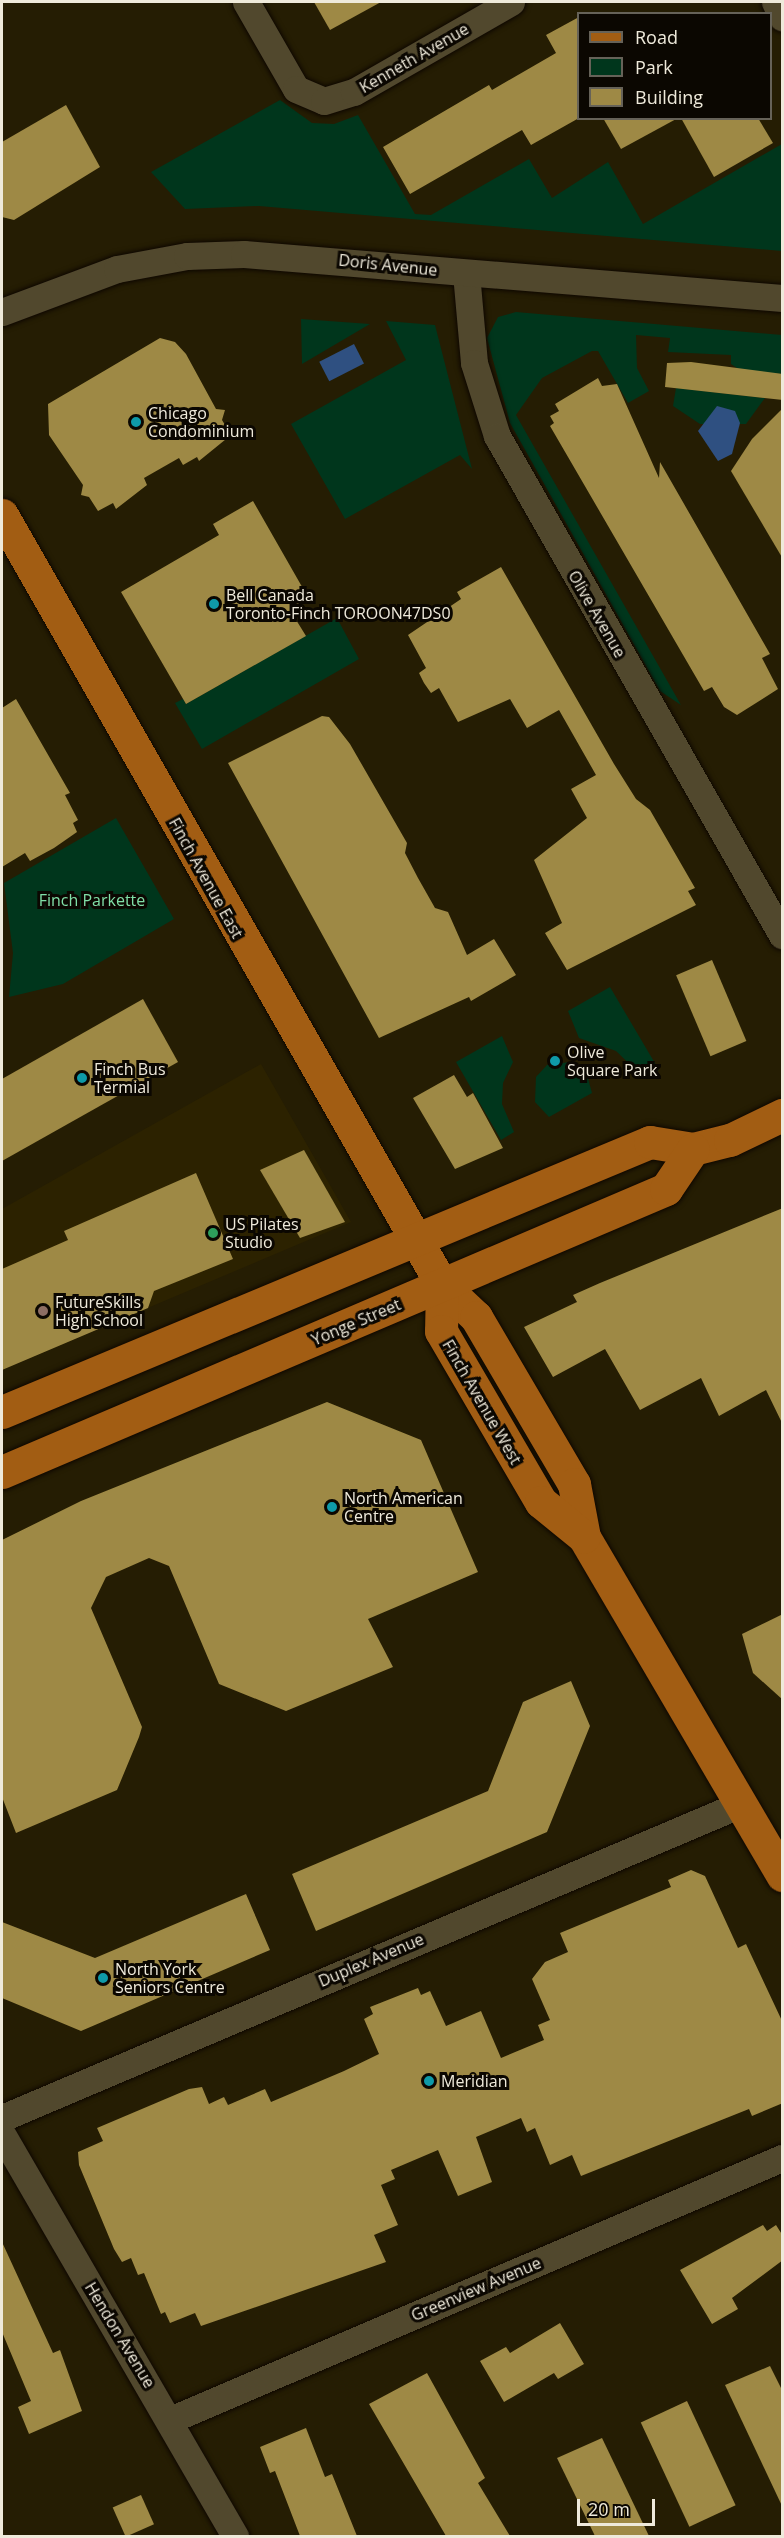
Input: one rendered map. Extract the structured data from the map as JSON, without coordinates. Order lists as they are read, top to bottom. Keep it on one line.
{"streets":{"main road":["Finch Avenue East","Yonge Street"],"street":["Kenneth Avenue","Doris Avenue","Olive Avenue","Duplex Avenue","Greenview Avenue","Hendon Avenue"]},"crossings":[["Doris Avenue","Olive Avenue"],["Finch Avenue East","Yonge Street"],["Greenview Avenue","Hendon Avenue"]],"parks":["Finch Parkette"],"places":["Chicago Condominium","Bell Canada Toronto-Finch TOROON47DS0","Olive Square Park","Finch Bus Termial","US Pilates Studio","FutureSkills High School","North American Centre","North York Seniors Centre","Meridian"],"legend":["Road","Park","Building"],"scale_bar":"20 m"}
